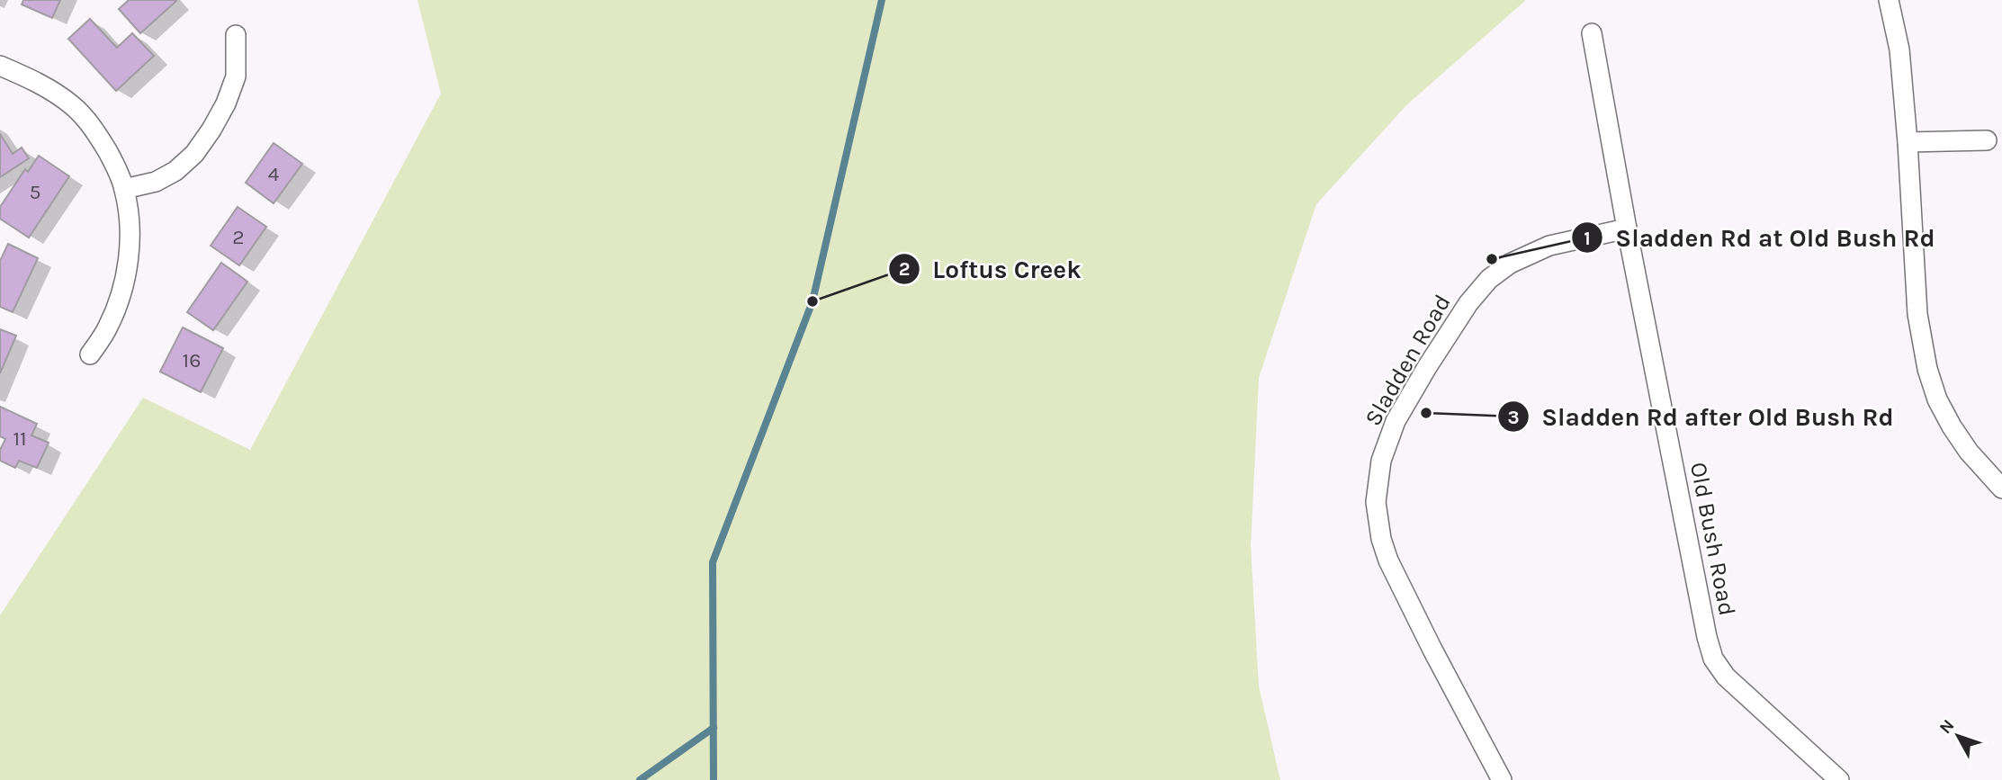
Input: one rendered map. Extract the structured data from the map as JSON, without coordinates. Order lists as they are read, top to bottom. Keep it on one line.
{"streets":{"street":["Sladden Road","Old Bush Road"]},"crossings":[["Sladden Road","Old Bush Road"]],"places":["Sladden Rd at Old Bush Rd","Loftus Creek","Sladden Rd after Old Bush Rd"],"house_numbers":["4","5","2","16","11"],"north":"top left"}
